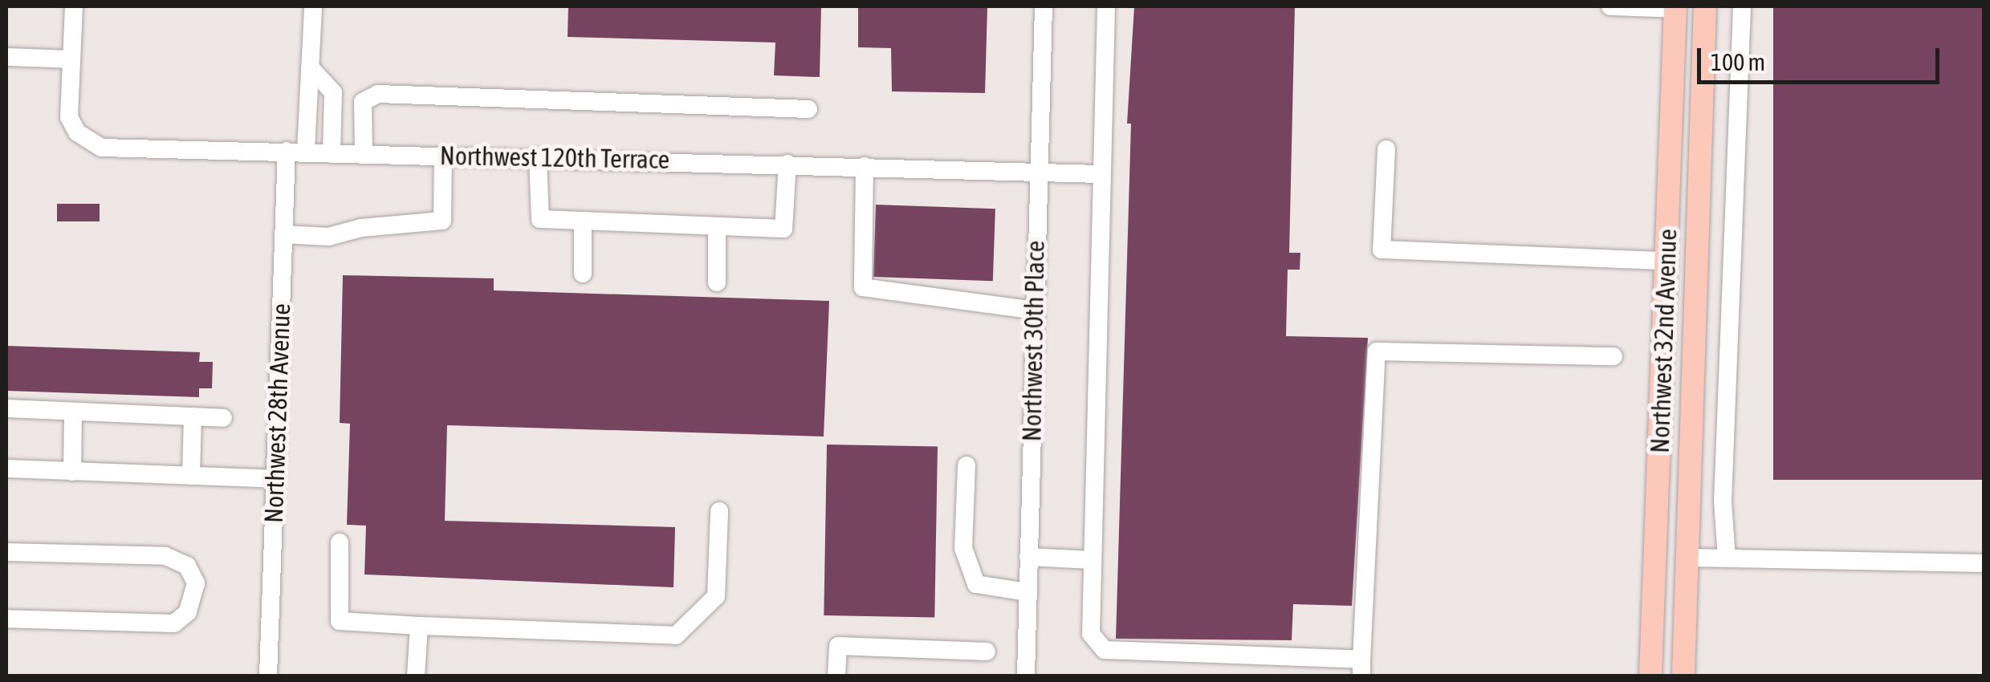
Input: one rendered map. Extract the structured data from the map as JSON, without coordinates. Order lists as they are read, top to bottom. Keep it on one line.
{"streets":{"main road":["Northwest 32nd Avenue"],"street":["Northwest 120th Terrace","Northwest 30th Place","Northwest 28th Avenue"]},"crossings":[["Northwest 120th Terrace","Northwest 30th Place"],["Northwest 120th Terrace","Northwest 28th Avenue"]],"scale_bar":"100 m"}
